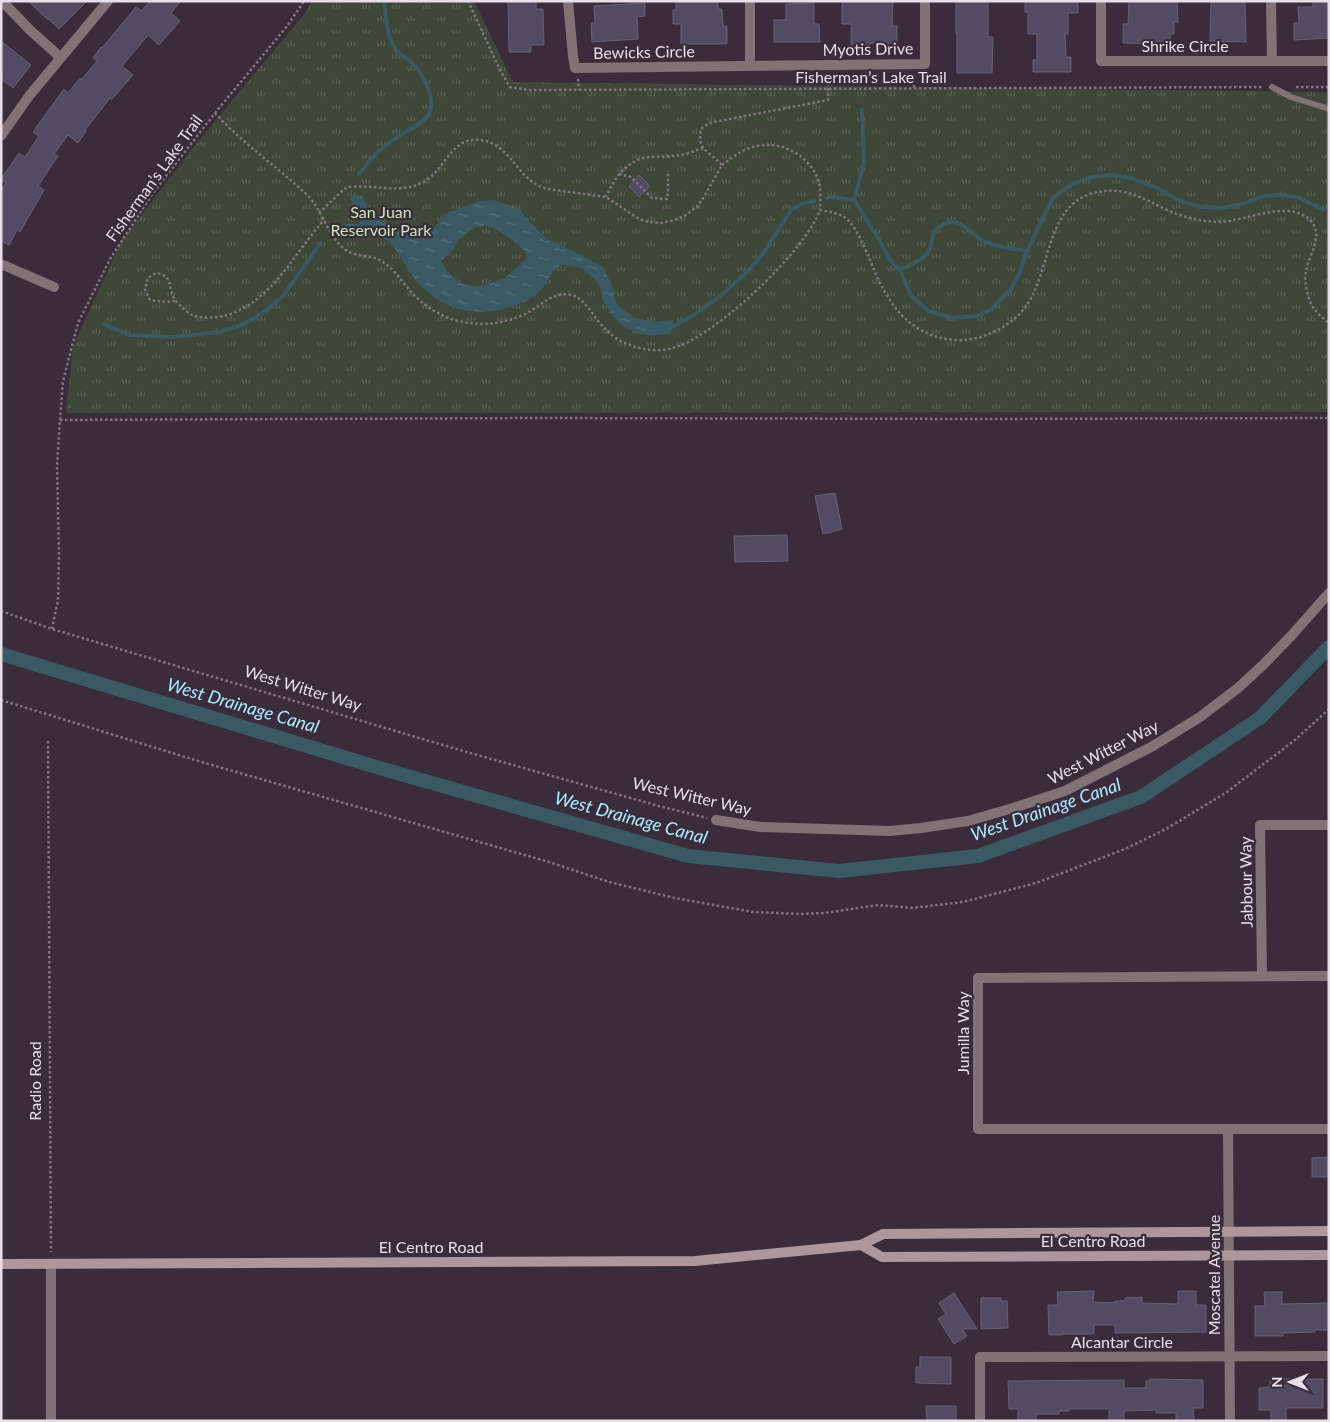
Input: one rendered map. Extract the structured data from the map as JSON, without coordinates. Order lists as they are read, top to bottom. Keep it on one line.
{"streets":{"main road":["El Centro Road"],"street":["Shrike Circle","Myotis Drive","Bewicks Circle","West Witter Way","Jabbour Way","Jumilla Way","Moscatel Avenue","Alcantar Circle"],"path":["Fisherman’s Lake Trail","Radio Road"]},"crossings":[["Myotis Drive","Bewicks Circle"],["Fisherman’s Lake Trail","West Witter Way"],["Jabbour Way","Jumilla Way"],["Jumilla Way","Moscatel Avenue"],["Radio Road","El Centro Road"],["El Centro Road","Moscatel Avenue"],["Moscatel Avenue","Alcantar Circle"]],"water":["West Drainage Canal"],"parks":["San Juan Reservoir Park"],"north":"left"}
